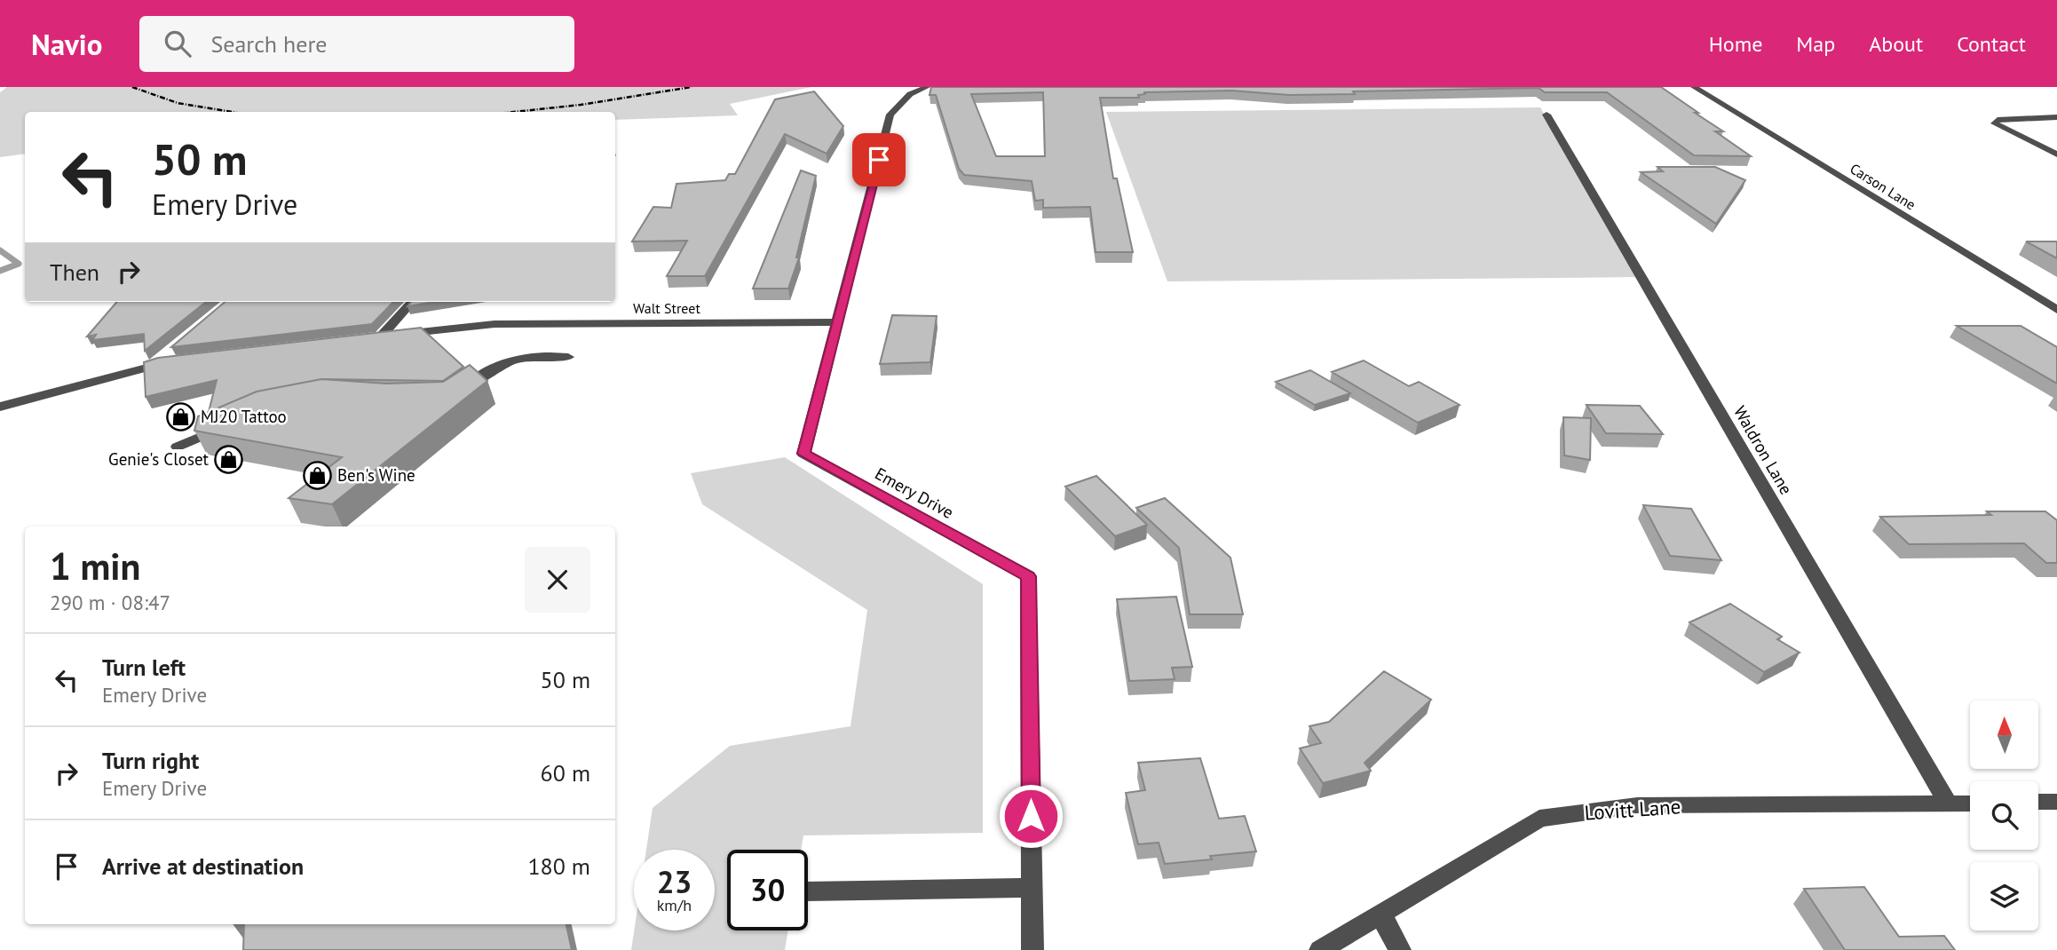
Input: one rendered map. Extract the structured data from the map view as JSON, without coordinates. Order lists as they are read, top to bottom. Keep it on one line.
{"streets":{"street":["Carson Lane","Walt Street","Waldron Lane","Emery Drive","Lovitt Lane"]},"crossings":[["Walt Street","Emery Drive"],["Waldron Lane","Lovitt Lane"]],"places":{"shop":["MJ20 Tattoo","Genie's Closet","Ben's Wine"]},"north":"top","page":{"header":"Navio","search":"Search here","nav":["Home","Map","About","Contact"],"turn":["50 m","Emery Drive"],"then":"Then","heading":["1 min","290 m · 08:47"],"list":[{"name":"Turn left","note":"Emery Drive","value":"50 m"},{"name":"Turn right","note":"Emery Drive","value":"60 m"},{"name":"Arrive at destination","value":"180 m"}],"speed":"23 km/h","limit":"30"}}
